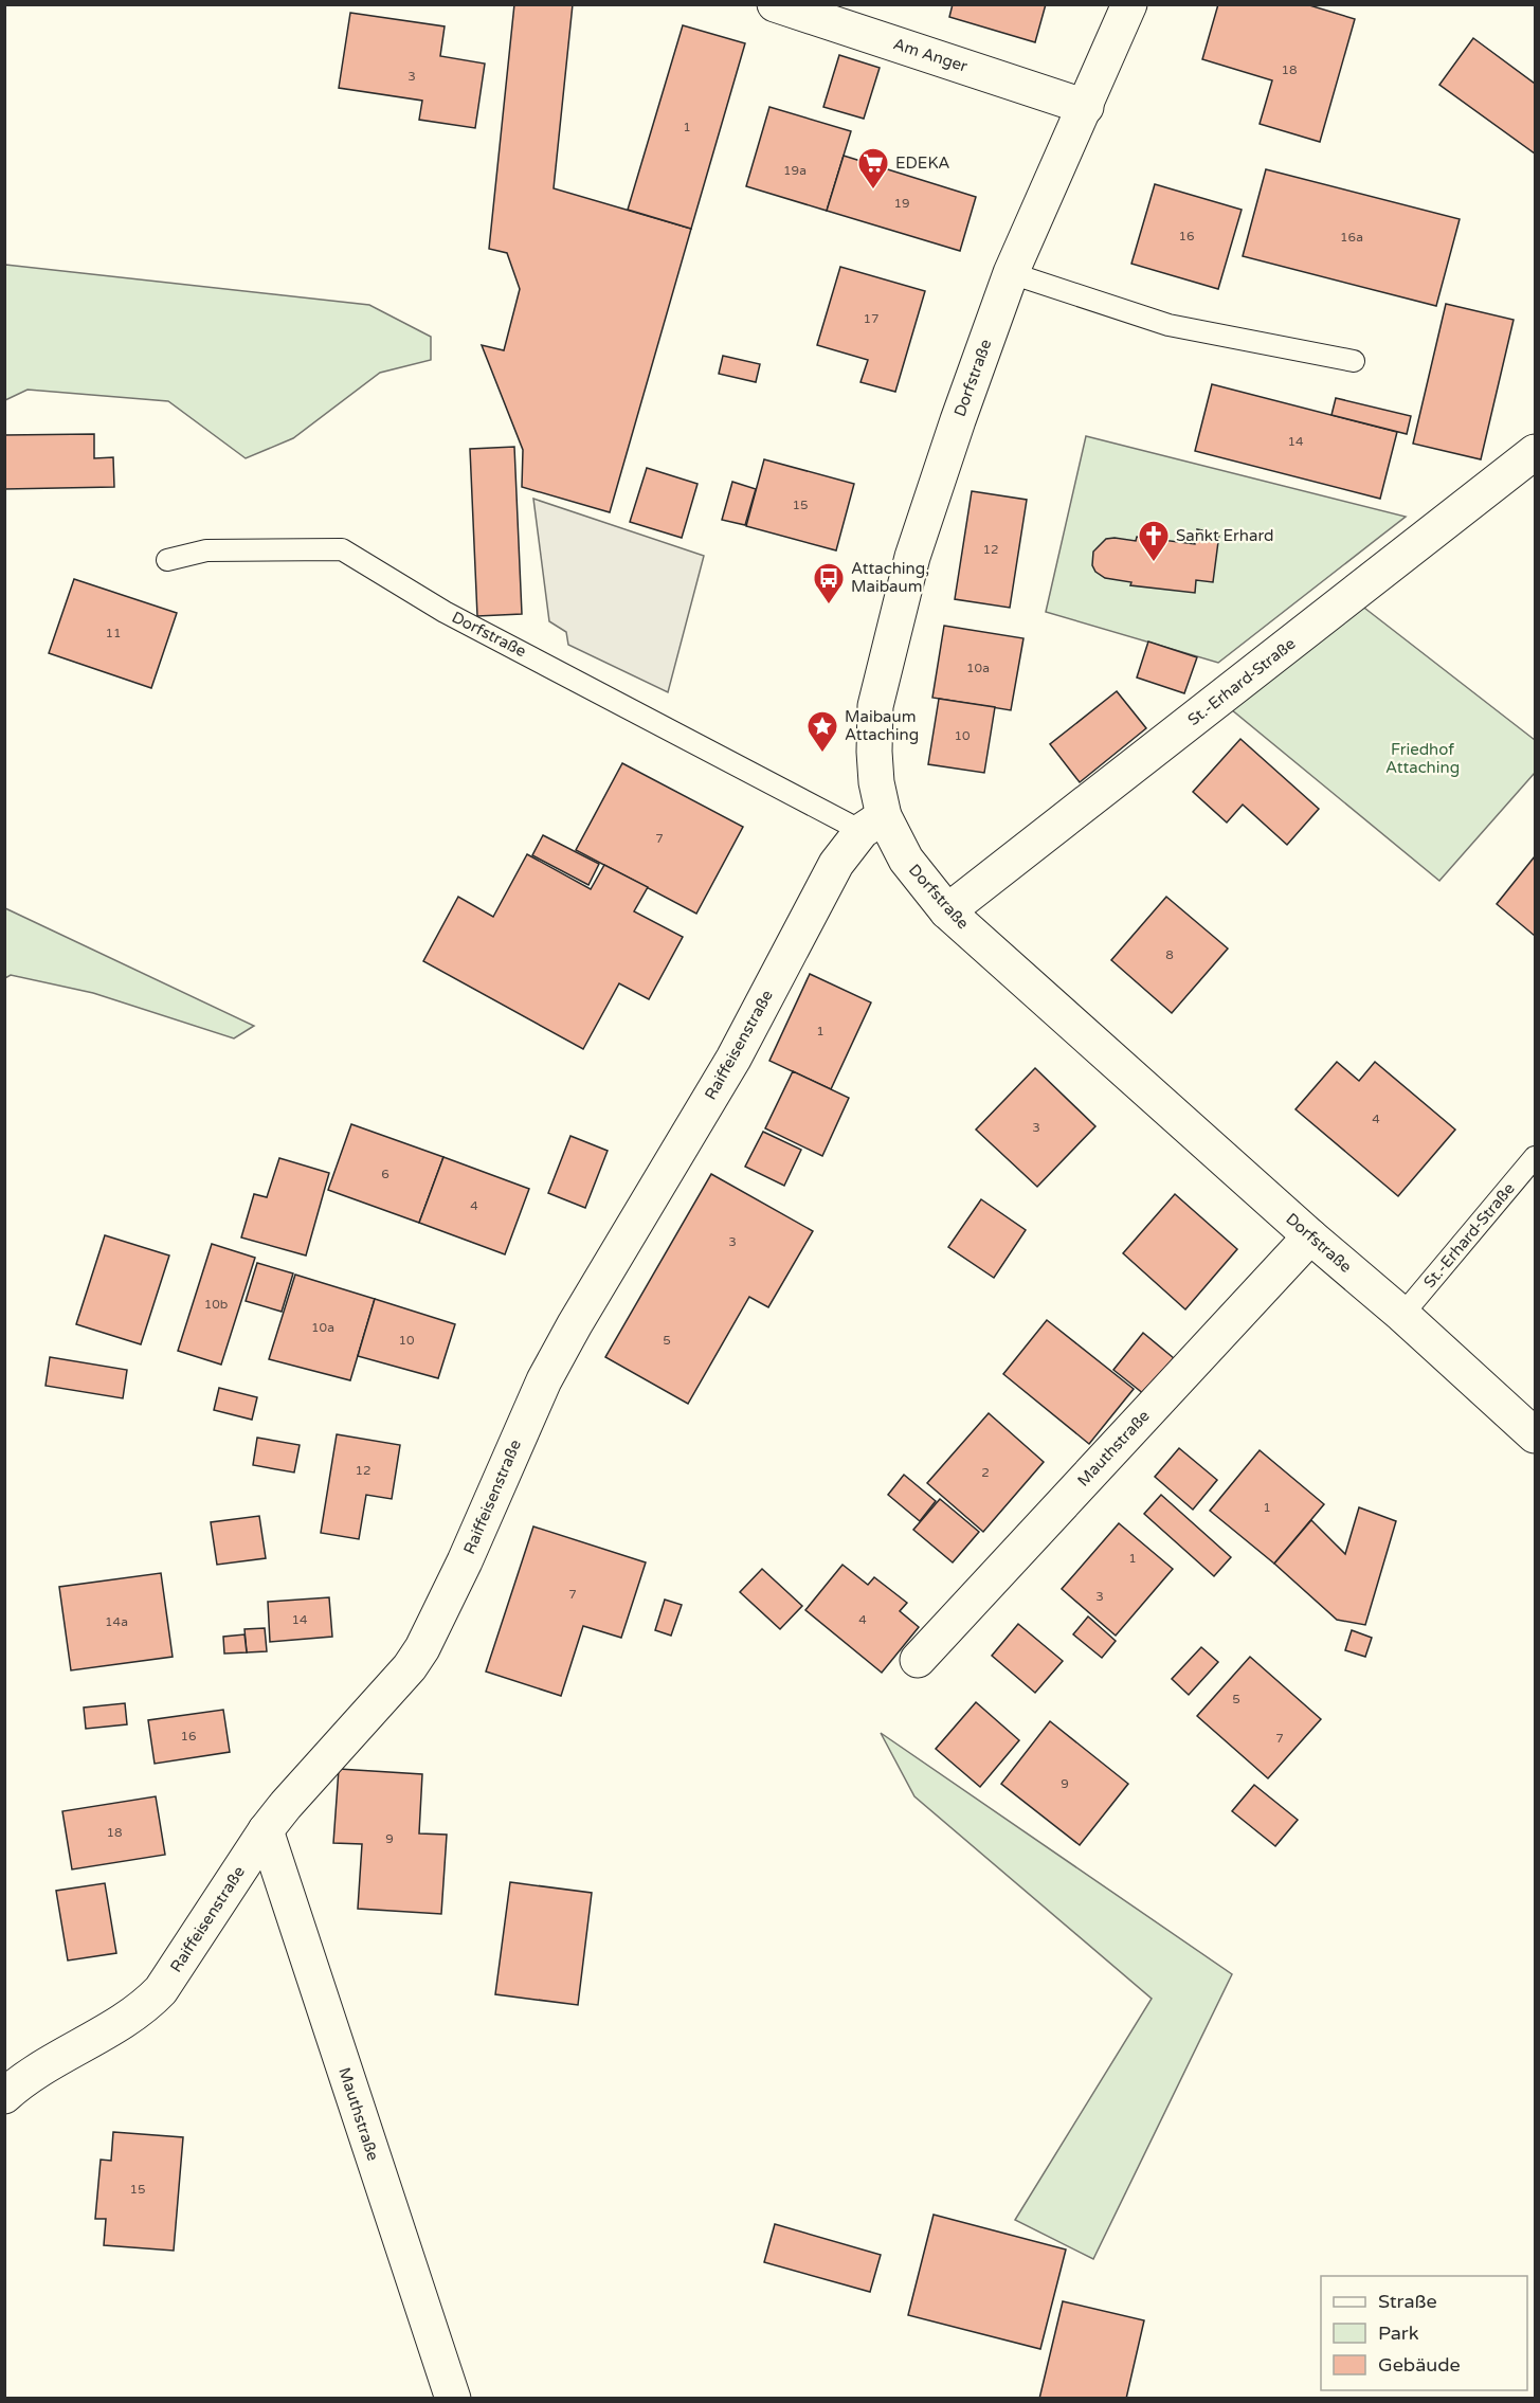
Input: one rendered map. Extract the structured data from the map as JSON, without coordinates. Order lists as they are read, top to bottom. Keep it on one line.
{"streets":{"street":["Am Anger","Dorfstraße","St.-Erhard-Straße","Raiffeisenstraße","Mauthstraße"]},"crossings":[["Am Anger","Dorfstraße"],["Dorfstraße","St.-Erhard-Straße"],["Dorfstraße","Raiffeisenstraße"],["Dorfstraße","Mauthstraße"],["Raiffeisenstraße","Mauthstraße"]],"parks":["Friedhof Attaching"],"places":{"supermarket":["EDEKA"],"church":["Sankt Erhard"],"bus stop":["Attaching, Maibaum"],"place":["Maibaum Attaching"]},"house_numbers":["18","3","1","19a","19","16","16a","17","14","15","12","11","10a","10","7","8","1","4","3","6","4","3","10b","10a","10","5","12","2","1","1","7","3","14","4","14a","5","16","7","9","18","9","15"],"legend":["Straße","Park","Gebäude"]}
